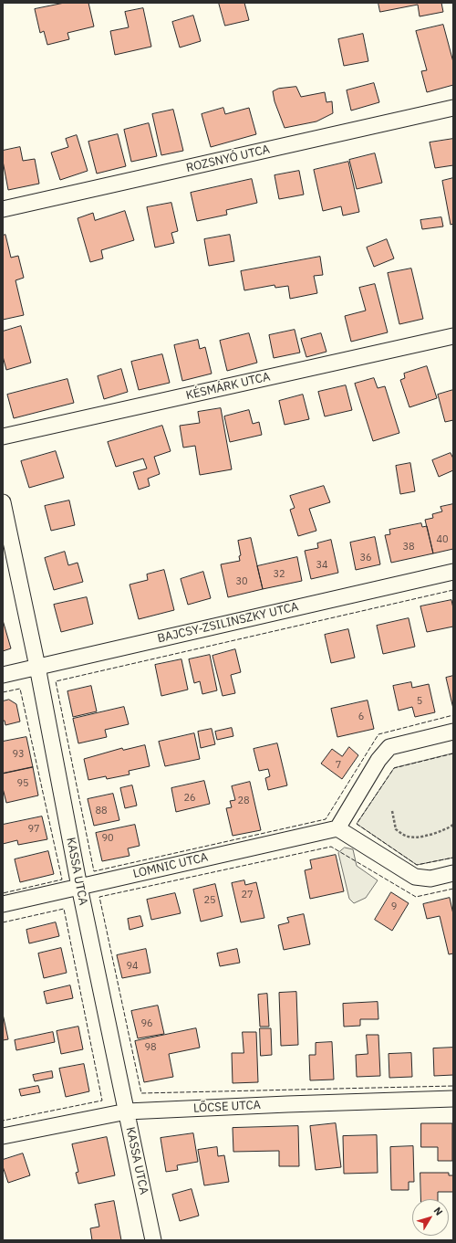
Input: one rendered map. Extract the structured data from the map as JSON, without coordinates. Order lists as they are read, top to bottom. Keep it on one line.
{"streets":{"street":["ROZSNYÓ UTCA","KÉSMÁRK UTCA","BAJCSY-ZSILINSZKY UTCA","LOMNIC UTCA","KASSA UTCA","LŐCSE UTCA"]},"crossings":[["BAJCSY-ZSILINSZKY UTCA","KASSA UTCA"],["LOMNIC UTCA","KASSA UTCA"],["KASSA UTCA","LŐCSE UTCA"]],"house_numbers":["40","38","36","34","32","30","5","6","93","7","95","26","28","88","97","90","27","25","9","94","96","98"],"north":"top right"}
